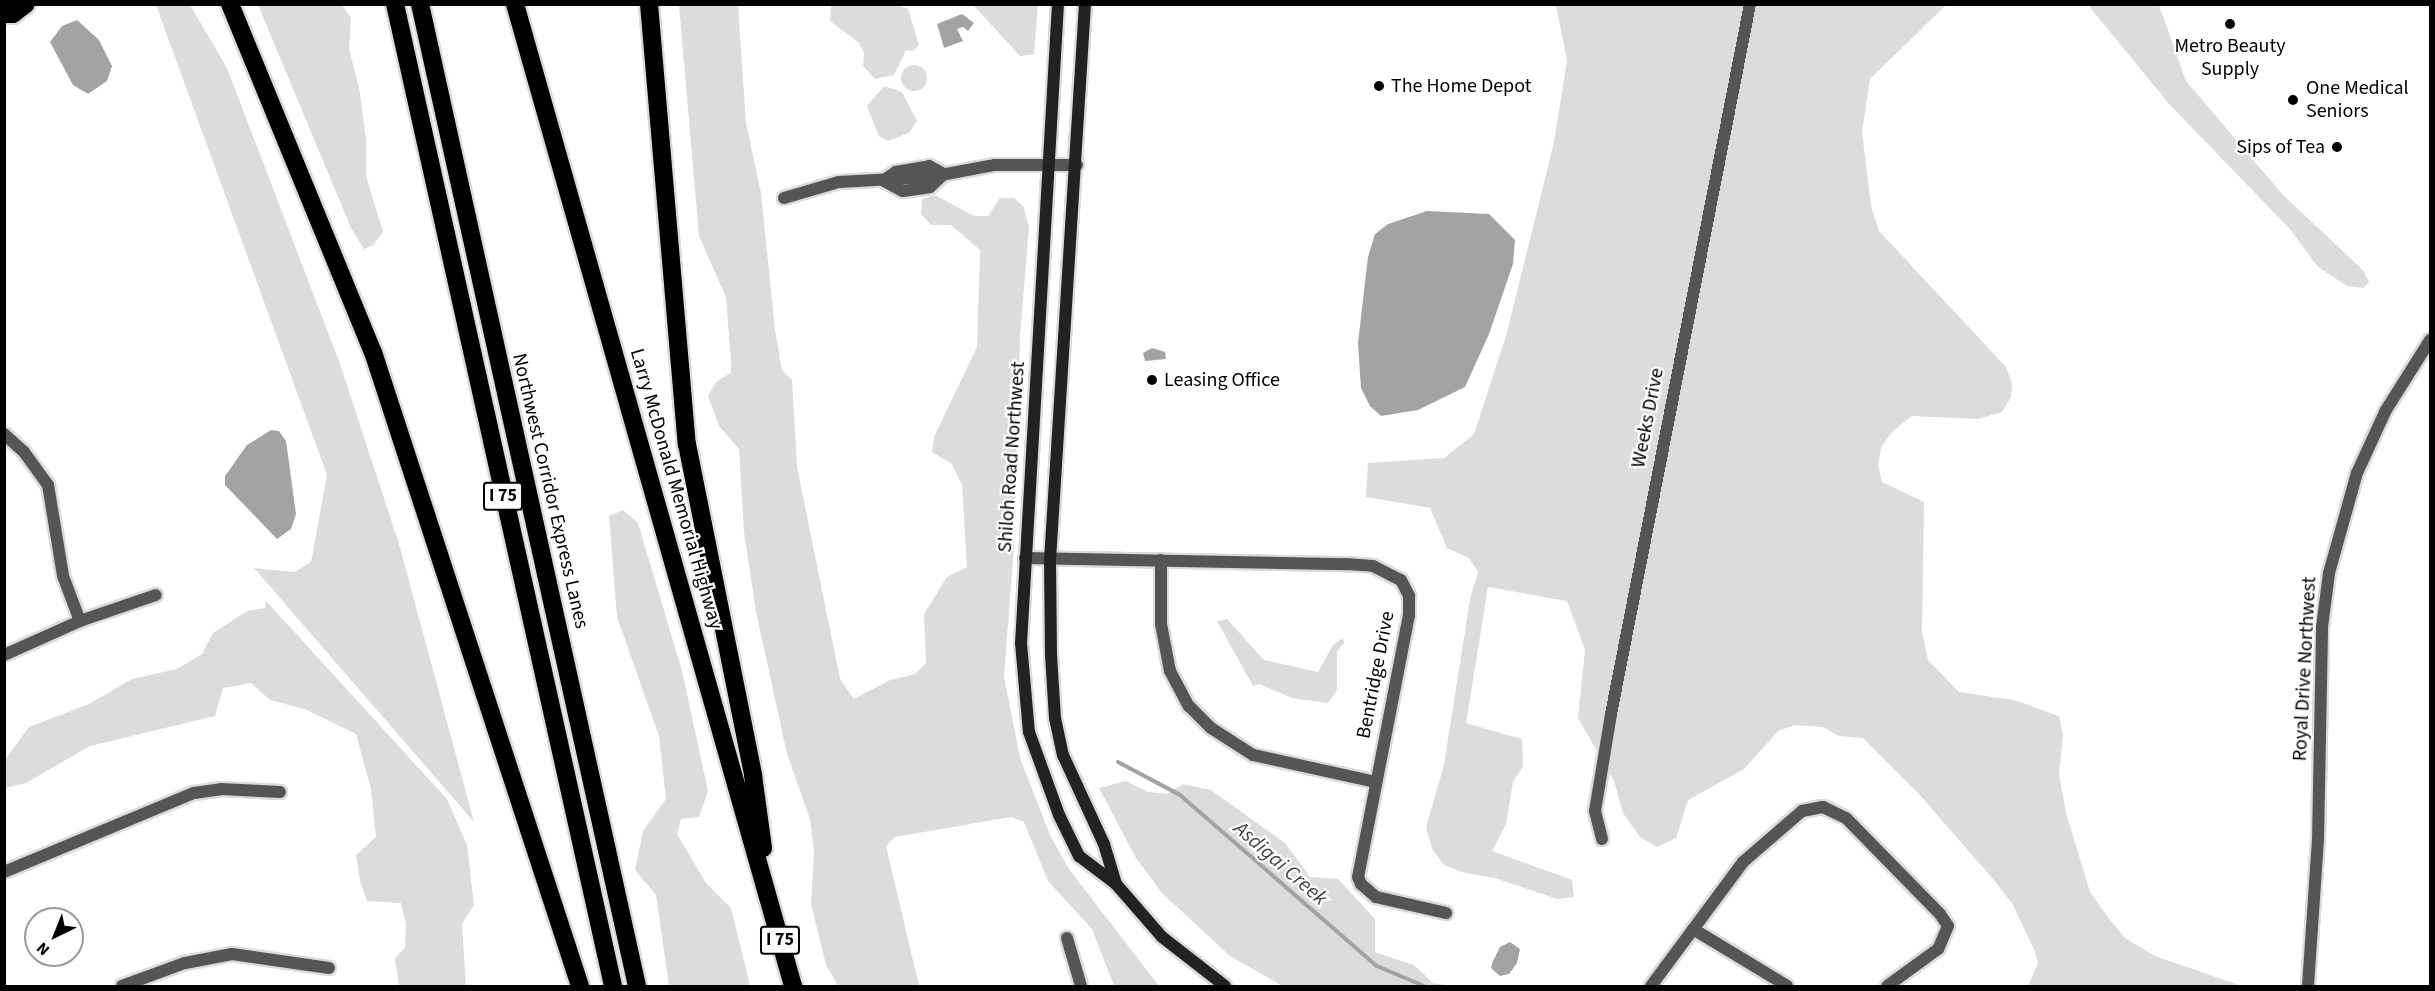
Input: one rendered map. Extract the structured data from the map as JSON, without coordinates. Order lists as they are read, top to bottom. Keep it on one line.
{"streets":{"highway":["Larry McDonald Memorial Highway","Northwest Corridor Express Lanes","I 75"],"street":["Weeks Drive","Shiloh Road Northwest","Royal Drive Northwest","Bentridge Drive"]},"crossings":[["Shiloh Road Northwest","Bentridge Drive"]],"water":["Asdigai Creek"],"places":["Metro Beauty Supply","The Home Depot","One Medical Seniors","Sips of Tea","Leasing Office"],"north":"bottom left"}
